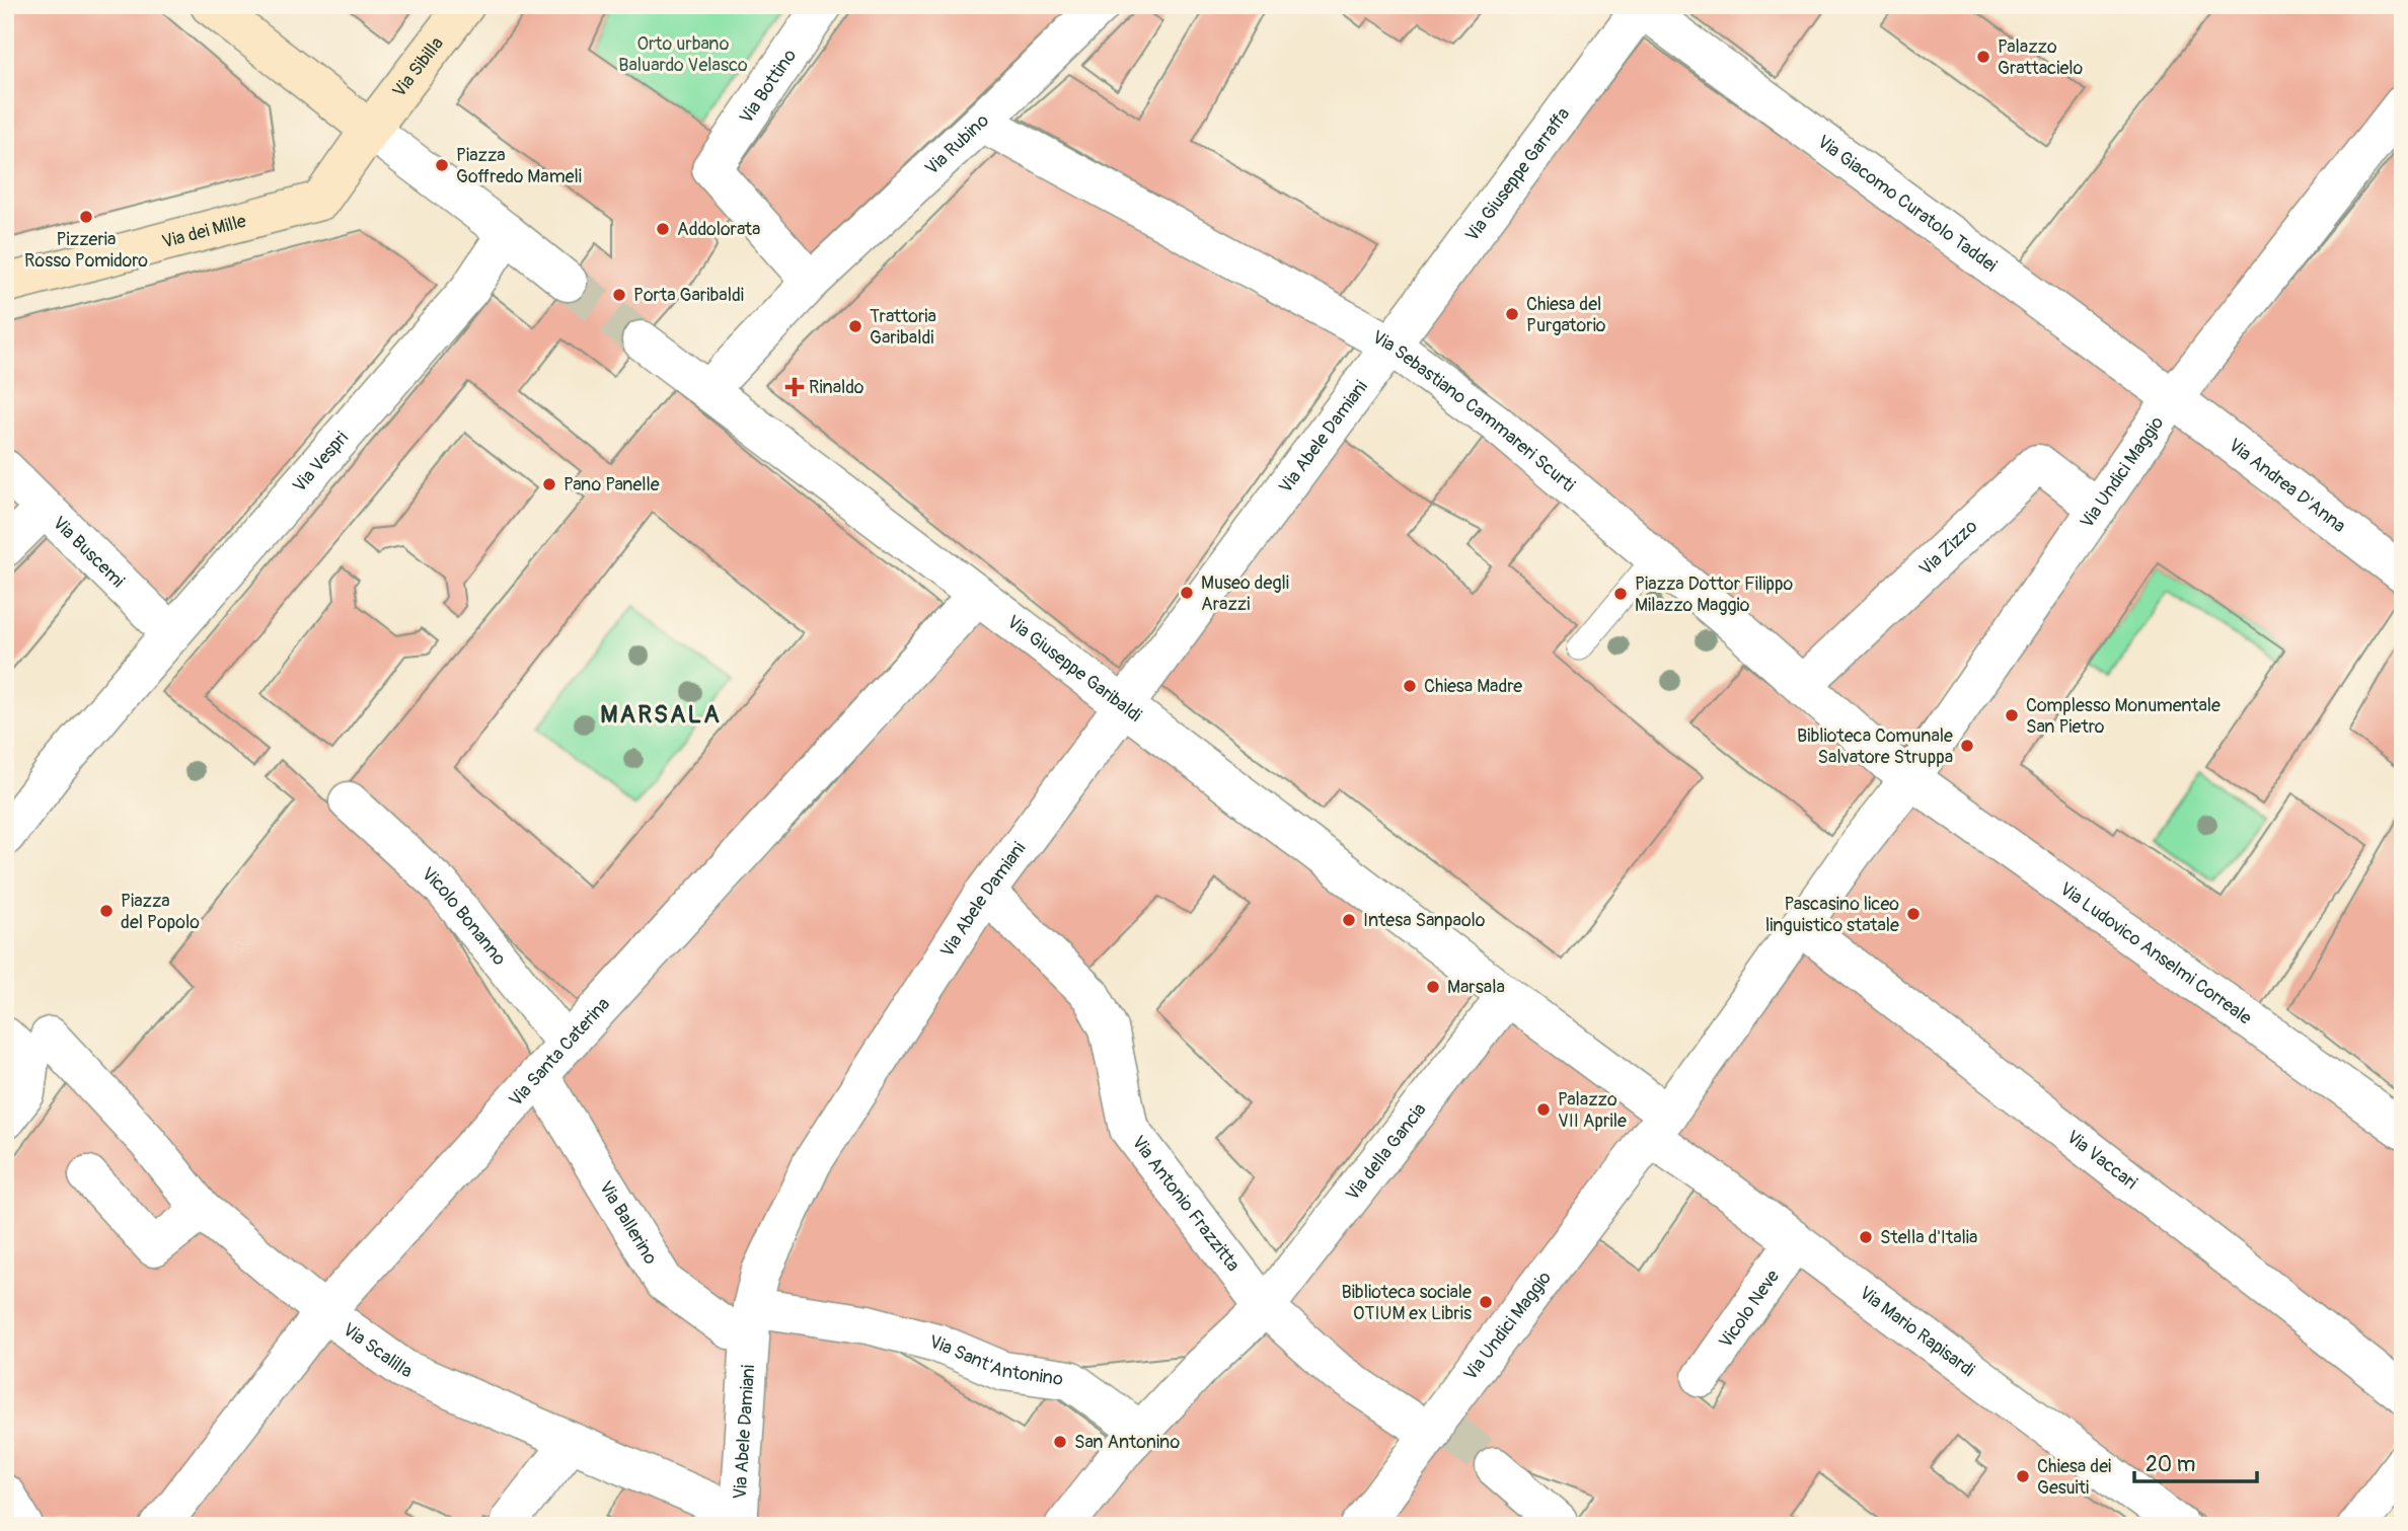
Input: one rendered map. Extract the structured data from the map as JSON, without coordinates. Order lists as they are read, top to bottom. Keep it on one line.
{"streets":{"street":["Via Sibilla","Via Bottino","Via Rubino","Via Giuseppe Garraffa","Via Giacomo Curatolo Taddei","Via dei Mille","Via Sebastiano Cammareri Scurti","Via Abele Damiani","Via Vespri","Via Undici Maggio","Via Andrea D'Anna","Via Zizzo","Via Buscemi","Via Giuseppe Garibaldi","Vicolo Bonanno","Via Ludovico Anselmi Correale","Via Santa Caterina","Via della Gancia","Via Vaccari","Via Antonio Frazzitta","Via Ballerino","Vicolo Neve","Via Mario Rapisardi","Via Scalilla","Via Sant'Antonino"]},"crossings":[["Via Sibilla","Via dei Mille"],["Via Bottino","Via Rubino"],["Via Rubino","Via Sebastiano Cammareri Scurti"],["Via Rubino","Via Giuseppe Garibaldi"],["Via Giuseppe Garraffa","Via Giacomo Curatolo Taddei"],["Via Giuseppe Garraffa","Via Sebastiano Cammareri Scurti"],["Via Giuseppe Garraffa","Via Abele Damiani"],["Via Giacomo Curatolo Taddei","Via Undici Maggio"],["Via Giacomo Curatolo Taddei","Via Andrea D'Anna"],["Via Sebastiano Cammareri Scurti","Via Abele Damiani"],["Via Sebastiano Cammareri Scurti","Via Undici Maggio"],["Via Sebastiano Cammareri Scurti","Via Zizzo"],["Via Sebastiano Cammareri Scurti","Via Ludovico Anselmi Correale"],["Via Abele Damiani","Via Giuseppe Garibaldi"],["Via Abele Damiani","Via Antonio Frazzitta"],["Via Abele Damiani","Via Ballerino"],["Via Abele Damiani","Via Scalilla"],["Via Abele Damiani","Via Sant'Antonino"],["Via Vespri","Via Buscemi"],["Via Undici Maggio","Via Andrea D'Anna"],["Via Undici Maggio","Via Zizzo"],["Via Undici Maggio","Via Giuseppe Garibaldi"],["Via Undici Maggio","Via Ludovico Anselmi Correale"],["Via Undici Maggio","Via Vaccari"],["Via Undici Maggio","Via Antonio Frazzitta"],["Via Undici Maggio","Via Mario Rapisardi"],["Via Giuseppe Garibaldi","Via Santa Caterina"],["Via Giuseppe Garibaldi","Via della Gancia"],["Via Giuseppe Garibaldi","Via Mario Rapisardi"],["Vicolo Bonanno","Via Santa Caterina"],["Via Santa Caterina","Via Ballerino"],["Via Santa Caterina","Via Scalilla"],["Via della Gancia","Via Antonio Frazzitta"],["Via Ballerino","Via Sant'Antonino"],["Vicolo Neve","Via Mario Rapisardi"]],"districts":["MARSALA"],"parks":["Orto urbano Baluardo Velasco"],"places":{"other":["Palazzo Grattacielo","Piazza Goffredo Mameli","Pizzeria Rosso Pomidoro","Addolorata","Porta Garibaldi","Chiesa del Purgatorio","Trattoria Garibaldi","Pano Panelle","Museo degli Arazzi","Piazza Dottor Filippo Milazzo Maggio","Chiesa Madre","Complesso Monumentale San Pietro","Biblioteca Comunale Salvatore Struppa","Piazza del Popolo","Pascasino liceo linguistico statale","Intesa Sanpaolo","Marsala","Palazzo VII Aprile","Stella d'Italia","Biblioteca sociale OTIUM ex Libris","San Antonino","Chiesa dei Gesuiti"],"health":["Rinaldo"]},"scale_bar":"20 m"}
